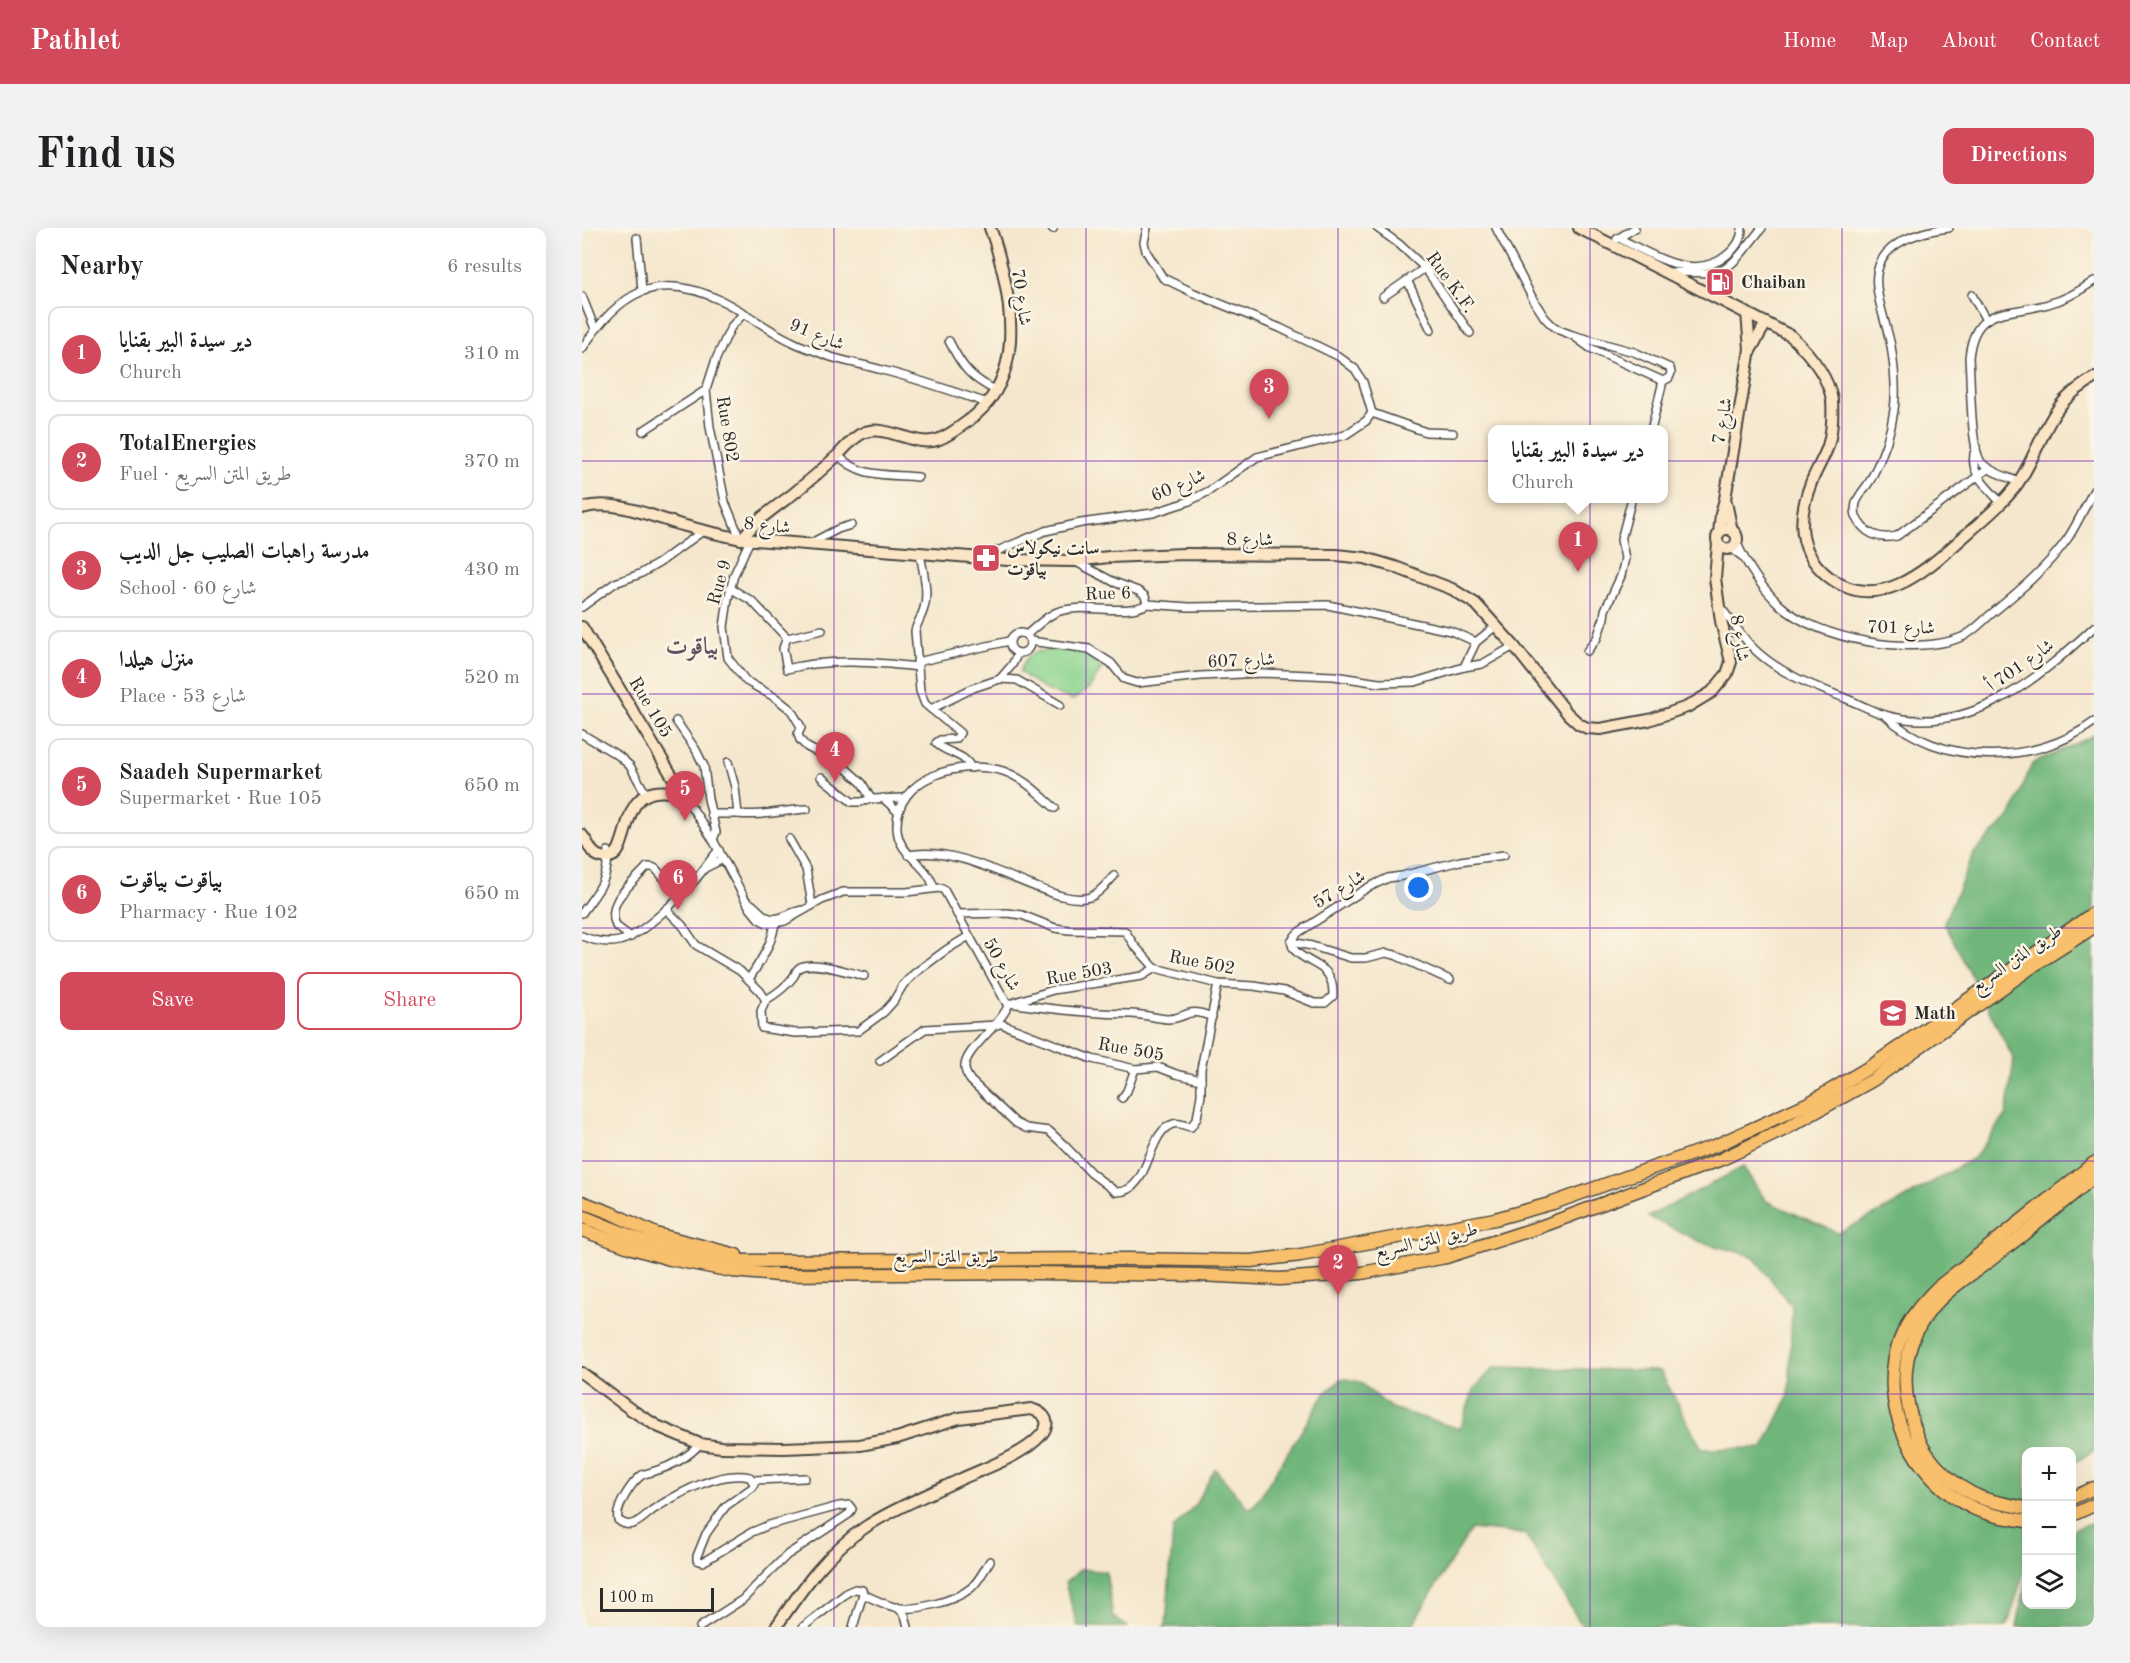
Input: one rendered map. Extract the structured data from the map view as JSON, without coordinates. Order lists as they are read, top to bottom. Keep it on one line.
{"streets":{"highway":["طريق المتن السريع"],"street":["Rue K.F.","شارع 70","شارع 91","شارع 7","Rue 802","شارع 60","شارع 8","Rue 9","Rue 6","شارع 701","شارع 607","شارع 701 أ","Rue 105","شارع 57","Rue 502","شارع 50","Rue 503","Rue 505"]},"crossings":[["شارع 70","شارع 91"],["شارع 70","Rue 802"],["شارع 70","شارع 8"],["شارع 70","Rue 9"],["شارع 91","Rue 802"],["شارع 7","شارع 8"],["شارع 7","شارع 701"],["Rue 802","شارع 8"],["Rue 802","Rue 9"],["شارع 60","شارع 8"],["شارع 8","Rue 9"],["شارع 8","Rue 6"],["شارع 8","شارع 701"],["شارع 8","شارع 607"],["Rue 6","شارع 607"],["شارع 57","Rue 502"],["Rue 502","شارع 50"],["Rue 502","Rue 503"],["شارع 50","Rue 503"],["شارع 50","Rue 505"]],"districts":["بياقوت"],"places":{"fuel station":["Chaiban"],"pharmacy":["سانت نيكولاس بياقوت"],"school or university":["Math"]},"scale_bar":"100 m","page":{"header":"Pathlet","nav":["Home","Map","About","Contact"],"buttons":["Directions",["Save","Share"]],"title":"Find us","heading":["Nearby","6 results"],"list":[{"mark":"1","name":"دير سيدة البير بقنايا","note":"Church","value":"310 m"},{"mark":"2","name":"TotalEnergies","note":"Fuel · طريق المتن السريع","value":"370 m"},{"mark":"3","name":"مدرسة راهبات الصليب جل الديب","note":"School · شارع 60","value":"430 m"},{"mark":"4","name":"منزل هيلدا","note":"Place · شارع 53","value":"520 m"},{"mark":"5","name":"Saadeh Supermarket","note":"Supermarket · Rue 105","value":"650 m"},{"mark":"6","name":"بياقوت بياقوت","note":"Pharmacy · Rue 102","value":"650 m"}],"pins":["3","1","4","5","6","2"],"popup":["دير سيدة البير بقنايا","Church"],"map_buttons":["+","−"],"scale":"100 m"}}
